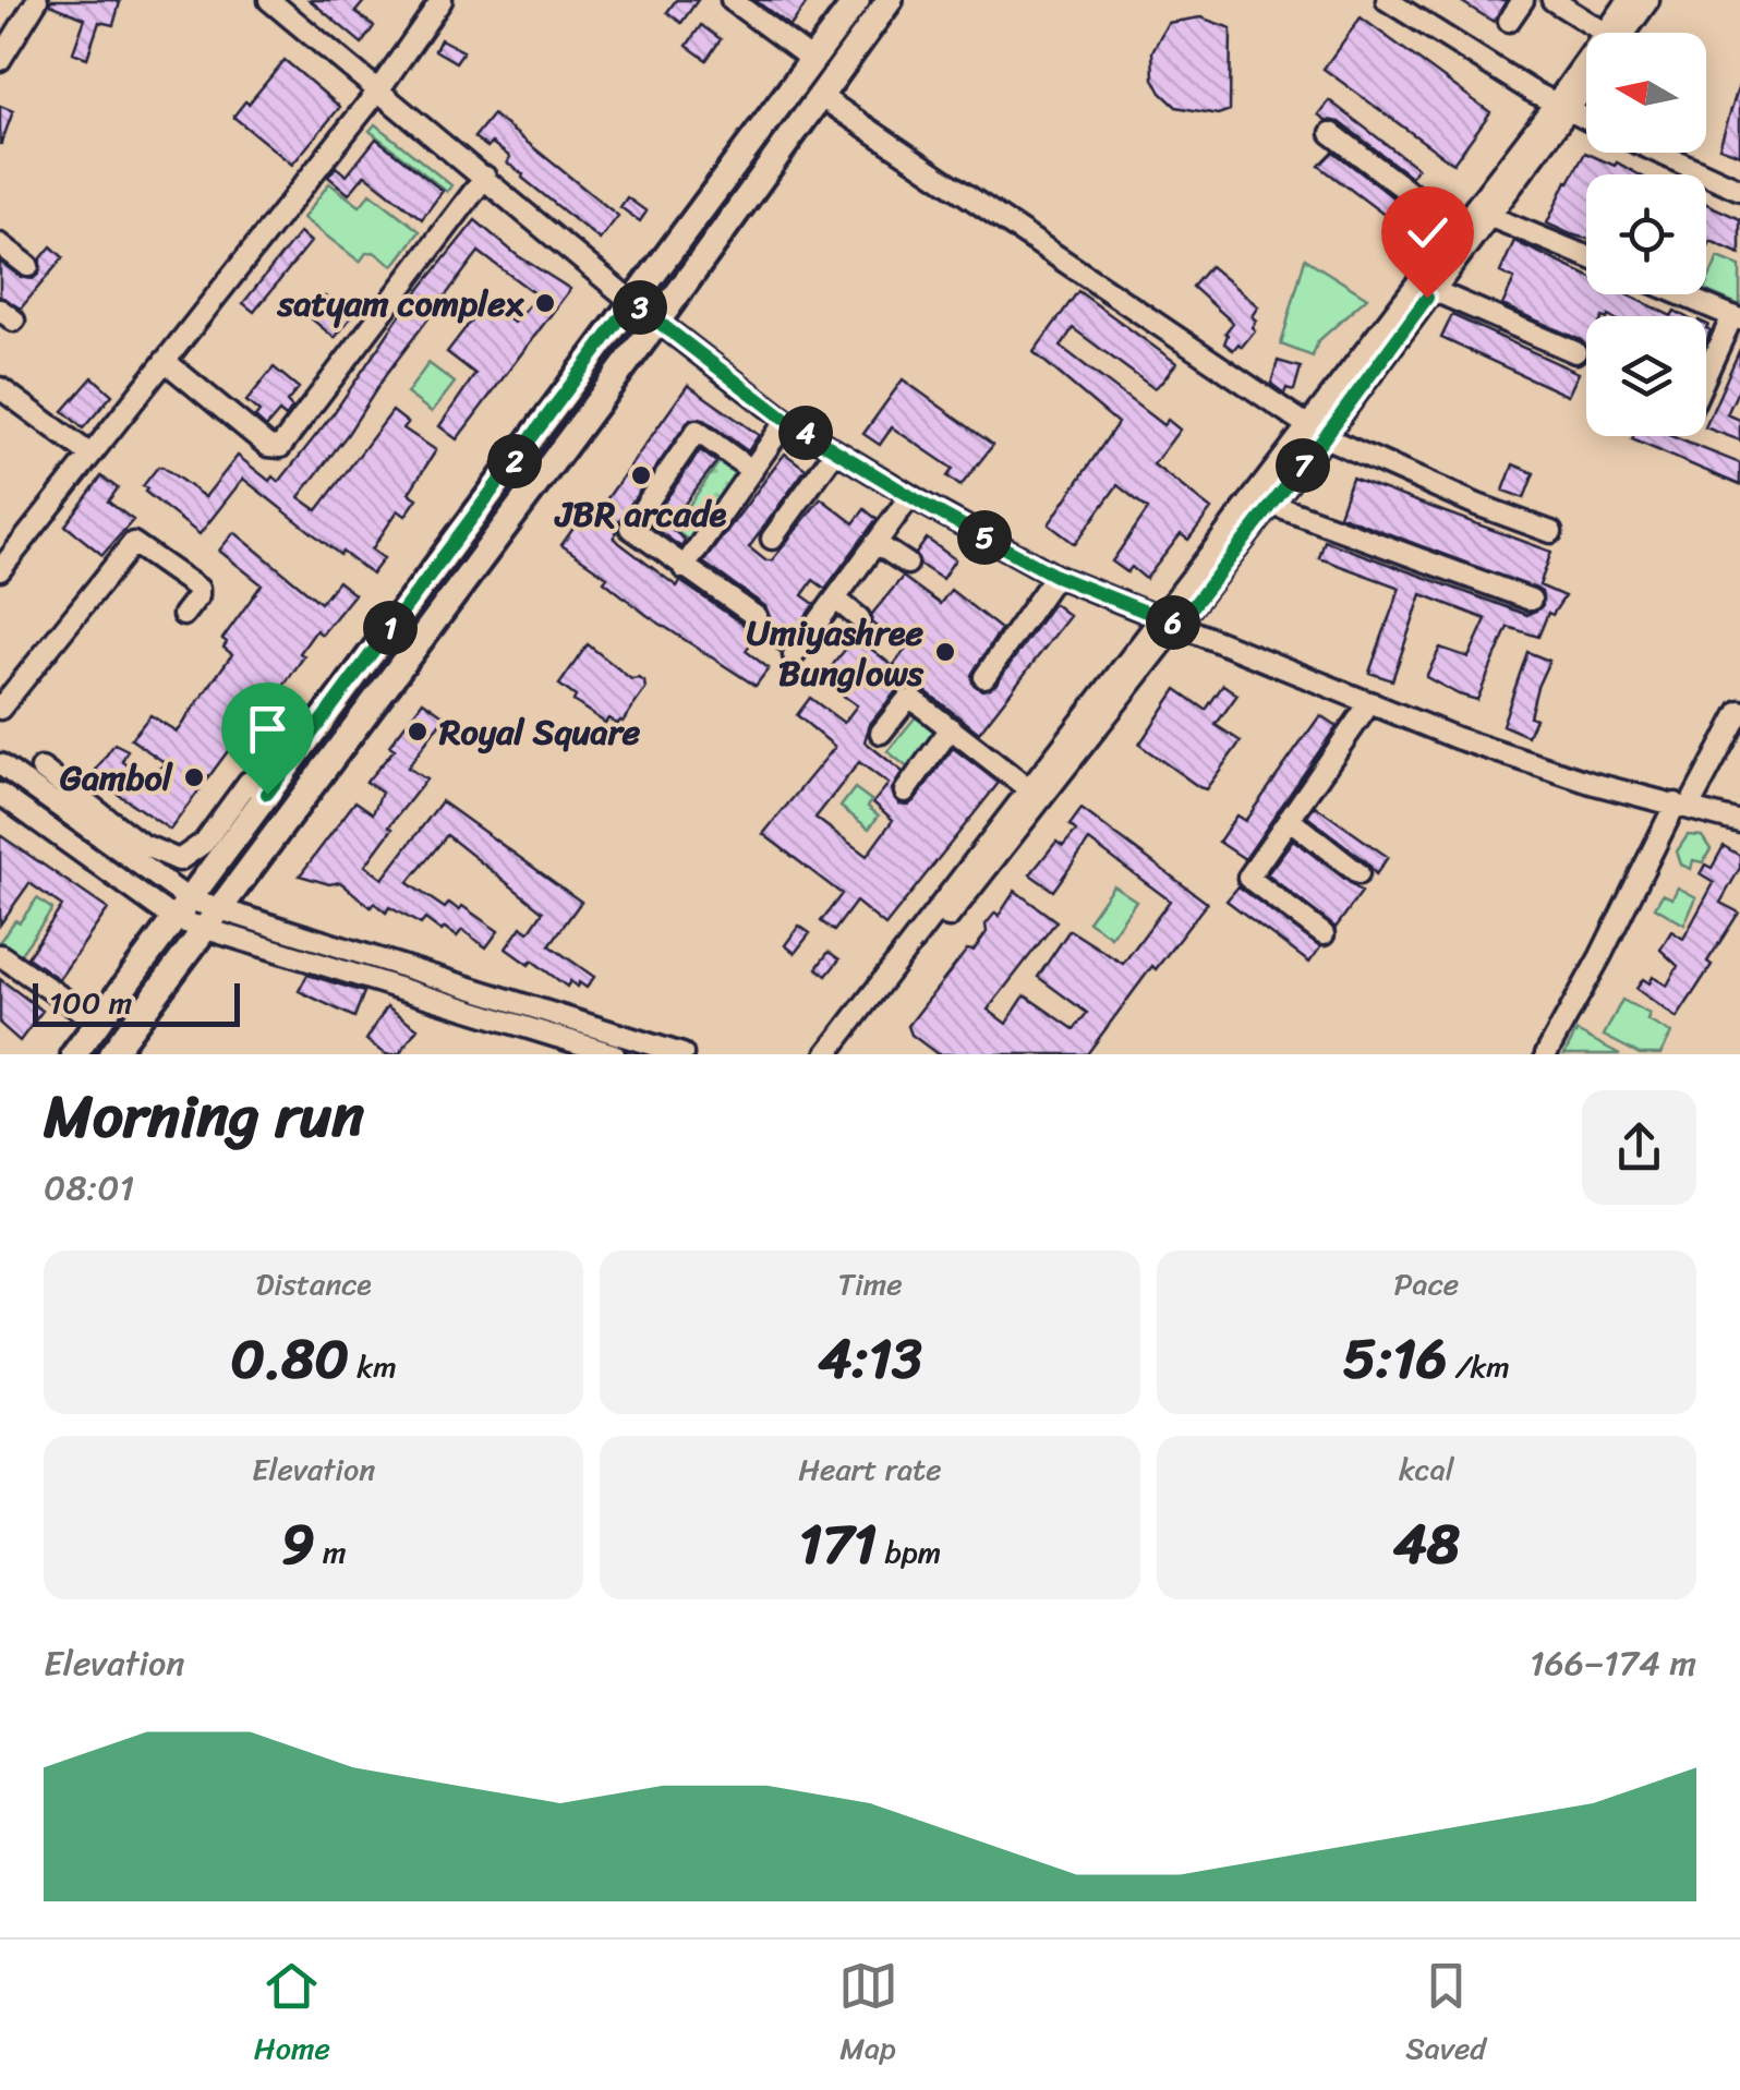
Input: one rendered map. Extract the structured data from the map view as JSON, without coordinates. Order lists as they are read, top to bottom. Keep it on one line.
{"places":["satyam complex","JBR arcade","Umiyashree Bunglows","Royal Square","Gambol"],"scale_bar":"100 m","north":"left","page":{"pins":["3","4","2","7","5","6","1"],"scale":"100 m","heading":["Morning run","08:01"],"stats":[["Distance","0.80 km"],["Time","4:13"],["Pace","5:16 /km"],["Elevation","9 m"],["Heart rate","171 bpm"],["kcal","48"]],"chart":["Elevation","166–174 m"],"tabs":["Home","Map","Saved"]}}
